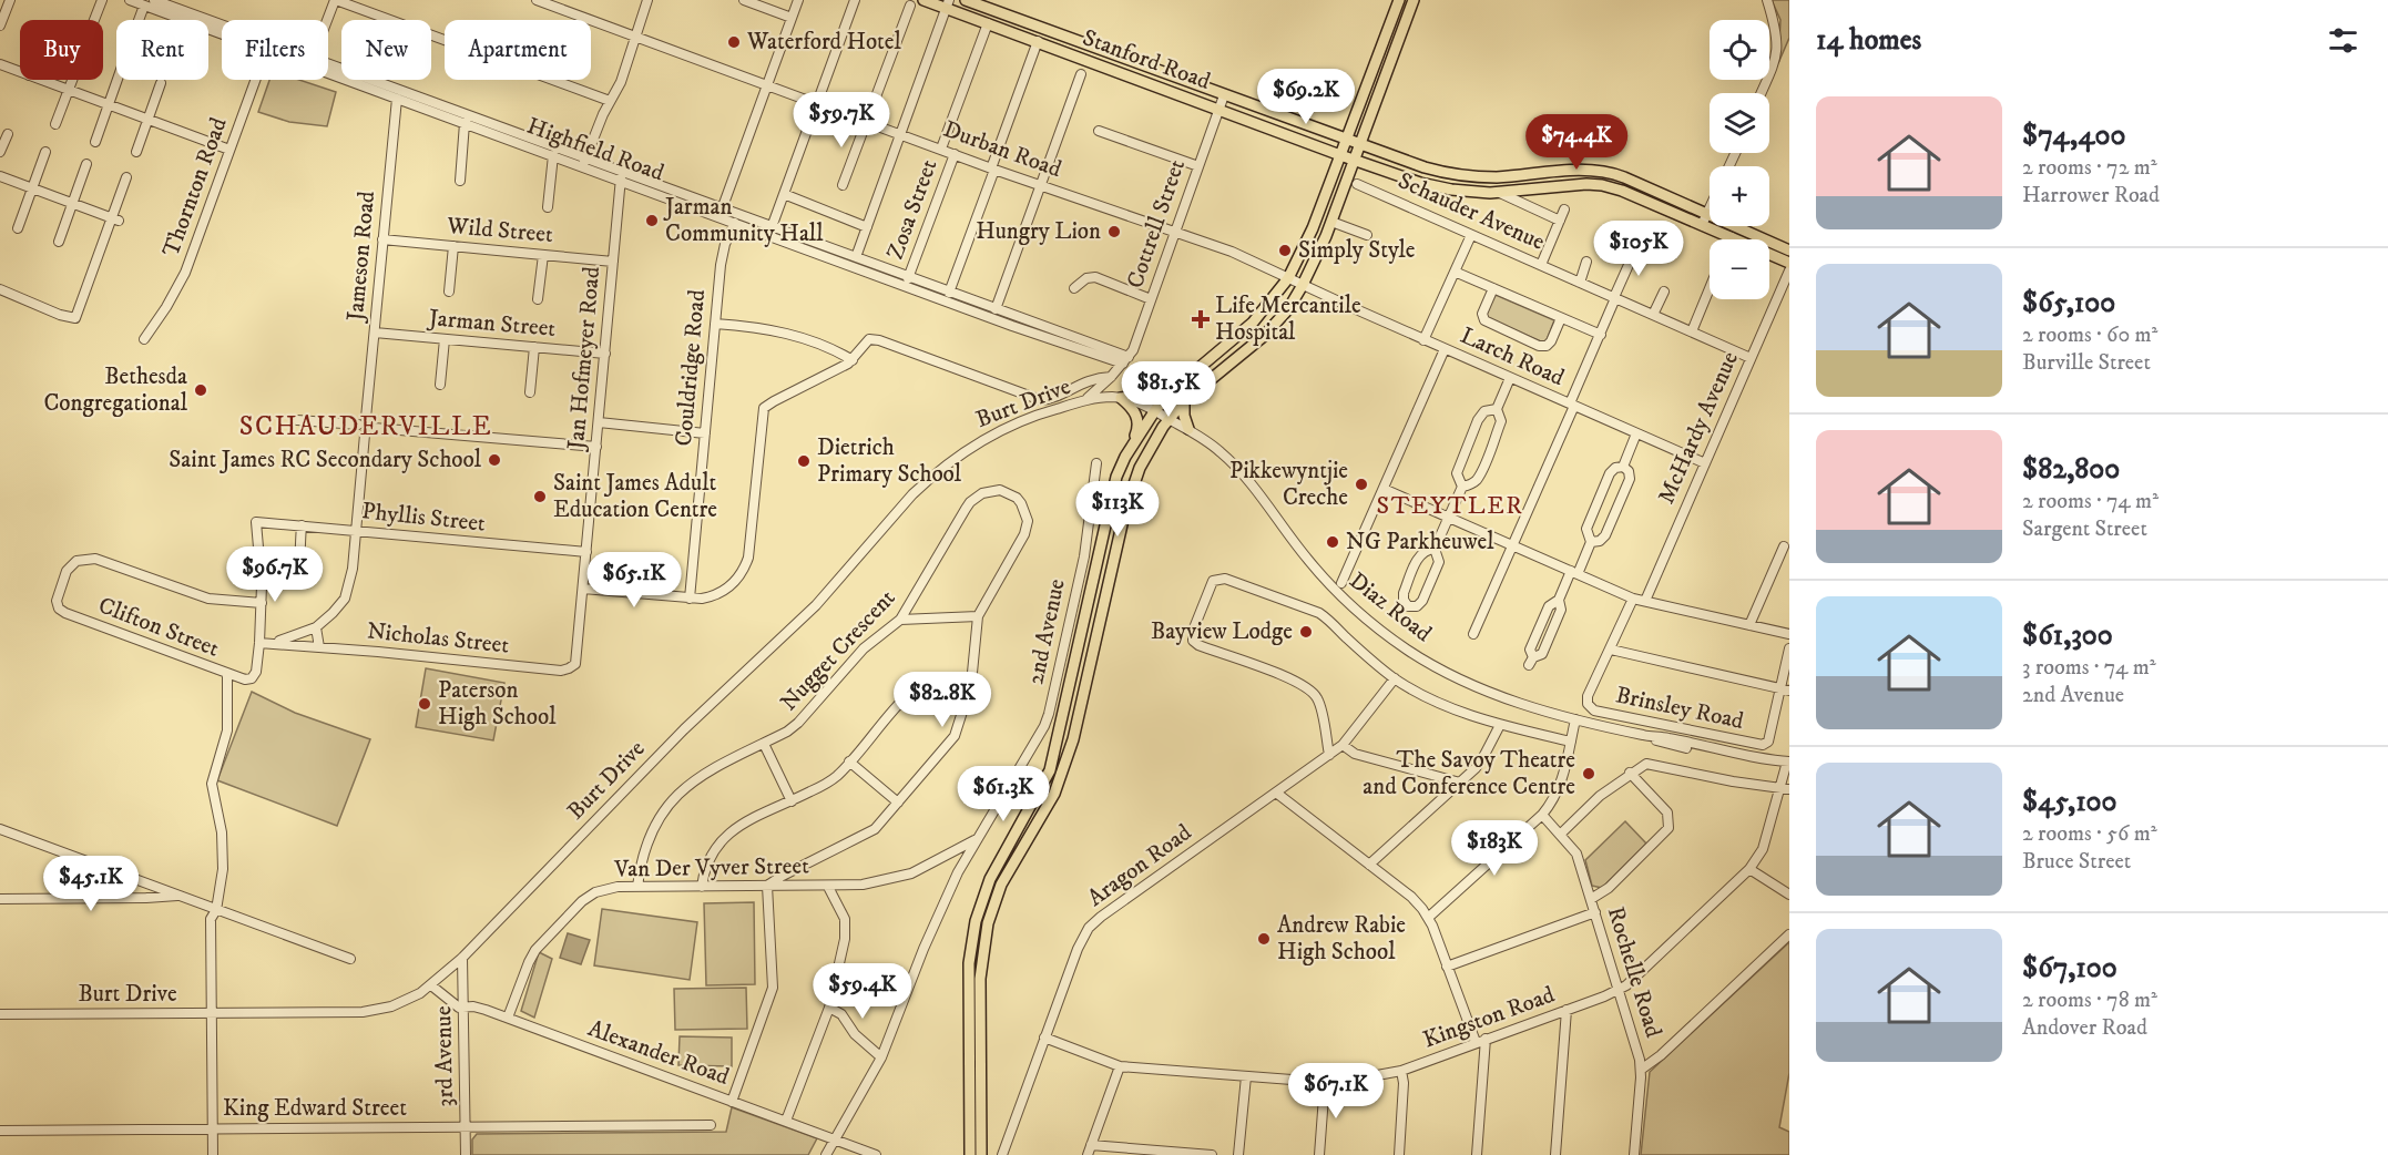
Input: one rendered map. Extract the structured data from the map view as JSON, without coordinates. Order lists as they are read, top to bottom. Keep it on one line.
{"streets":{"main road":["Stanford Road"],"street":["Highfield Road","Durban Road","Thornton Road","Zosa Street","Schauder Avenue","Cottrell Street","Wild Street","Jameson Road","Jarman Street","Larch Road","Jan Hofmeyer Road","Couldridge Road","Burt Drive","McHardy Avenue","Phyllis Street","Diaz Road","Clifton Street","2nd Avenue","Nicholas Street","Nugget Crescent","Brinsley Road","Aragon Road","Van Der Vyver Street","Rochelle Road","Kingston Road","Alexander Road","3rd Avenue","King Edward Street"]},"crossings":[["Stanford Road","Cottrell Street"],["Highfield Road","Zosa Street"],["Highfield Road","Cottrell Street"],["Highfield Road","Jameson Road"],["Highfield Road","Jan Hofmeyer Road"],["Highfield Road","Couldridge Road"],["Durban Road","Zosa Street"],["Durban Road","Cottrell Street"],["Durban Road","Larch Road"],["Schauder Avenue","McHardy Avenue"],["Wild Street","Jameson Road"],["Wild Street","Jan Hofmeyer Road"],["Jameson Road","Jarman Street"],["Jarman Street","Jan Hofmeyer Road"],["Larch Road","McHardy Avenue"],["Jan Hofmeyer Road","Phyllis Street"],["Jan Hofmeyer Road","Nicholas Street"],["Burt Drive","Diaz Road"],["Burt Drive","Alexander Road"],["Burt Drive","3rd Avenue"],["Diaz Road","Kingston Road"],["Clifton Street","Nicholas Street"],["2nd Avenue","Van Der Vyver Street"],["2nd Avenue","Alexander Road"],["Nugget Crescent","Van Der Vyver Street"],["Aragon Road","Kingston Road"],["Van Der Vyver Street","Alexander Road"],["Rochelle Road","Kingston Road"],["Alexander Road","3rd Avenue"],["3rd Avenue","King Edward Street"]],"districts":["SCHAUDERVILLE","STEYTLER"],"places":{"other":["Waterford Hotel","Jarman Community Hall","Hungry Lion","Simply Style","Bethesda Congregational","Saint James RC Secondary School","Dietrich Primary School","Pikkewyntjie Creche","Saint James Adult Education Centre","NG Parkheuwel","Bayview Lodge","Paterson High School","The Savoy Theatre and Conference Centre","Andrew Rabie High School"],"health":["Life Mercantile Hospital"]},"page":{"heading":"14 homes","map_buttons":["+","−"],"chip":["Buy","Rent","Filters","New","Apartment"],"price":["$69.2K","$59.7K","$74.4K","$105K","$81.5K","$113K","$96.7K","$65.1K","$82.8K","$61.3K","$183K","$45.1K","$59.4K","$67.1K"],"list":[{"name":"$74,400","note":"2 rooms · 72 m² · Harrower Road"},{"name":"$65,100","note":"2 rooms · 60 m² · Burville Street"},{"name":"$82,800","note":"2 rooms · 74 m² · Sargent Street"},{"name":"$61,300","note":"3 rooms · 74 m² · 2nd Avenue"},{"name":"$45,100","note":"2 rooms · 56 m² · Bruce Street"},{"name":"$67,100","note":"2 rooms · 78 m² · Andover Road"}]}}
